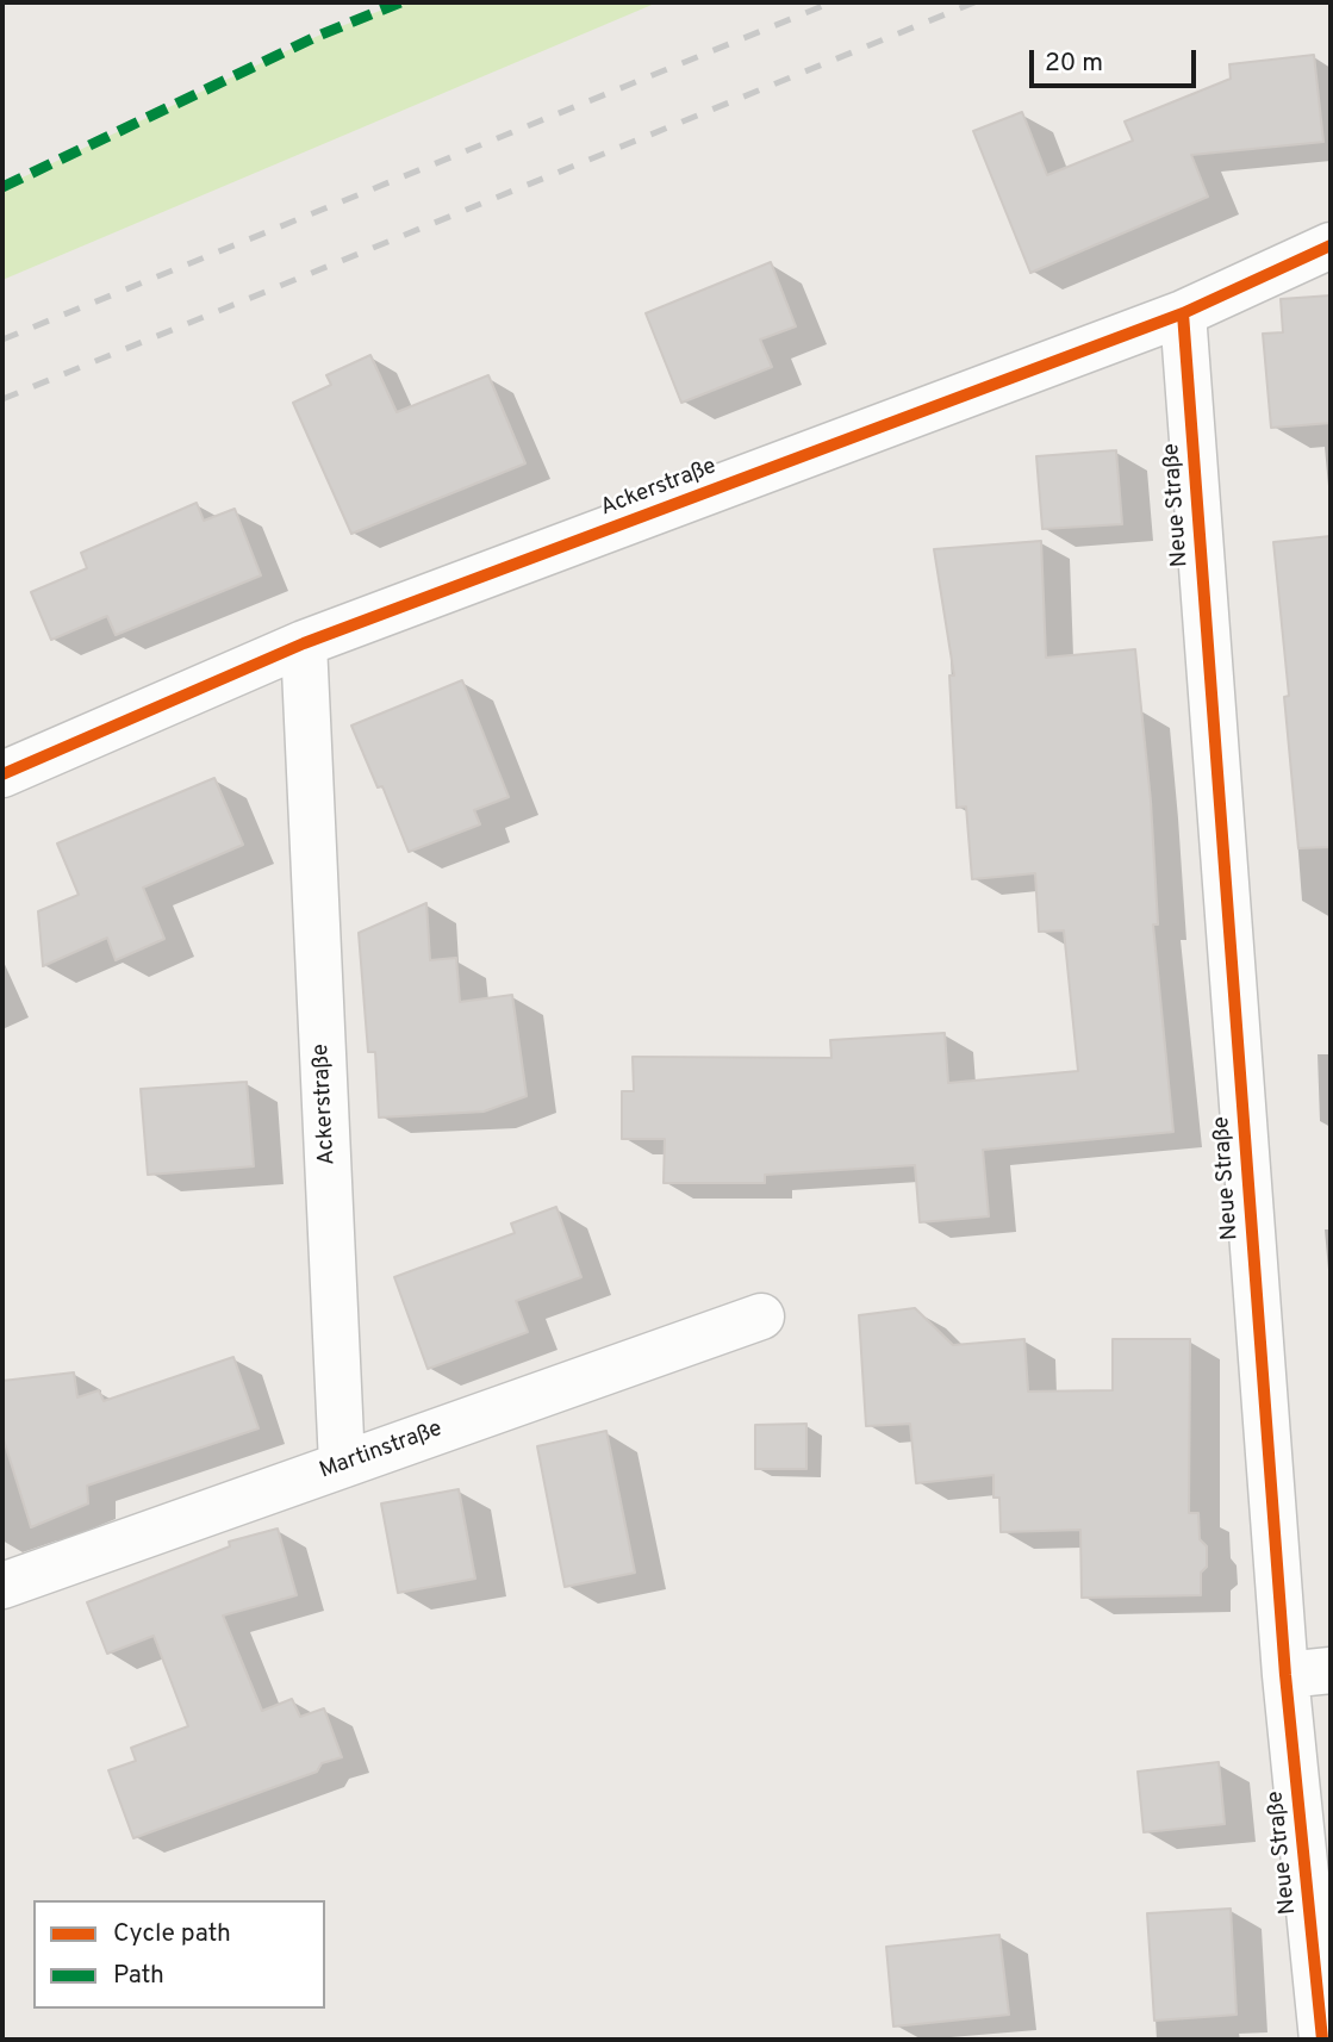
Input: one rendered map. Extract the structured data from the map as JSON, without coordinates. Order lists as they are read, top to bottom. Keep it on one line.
{"streets":{"street":["Ackerstraße","Neue Straße","Martinstraße"]},"crossings":[["Ackerstraße","Neue Straße"],["Ackerstraße","Martinstraße"]],"legend":["Cycle path","Path"],"scale_bar":"20 m"}
